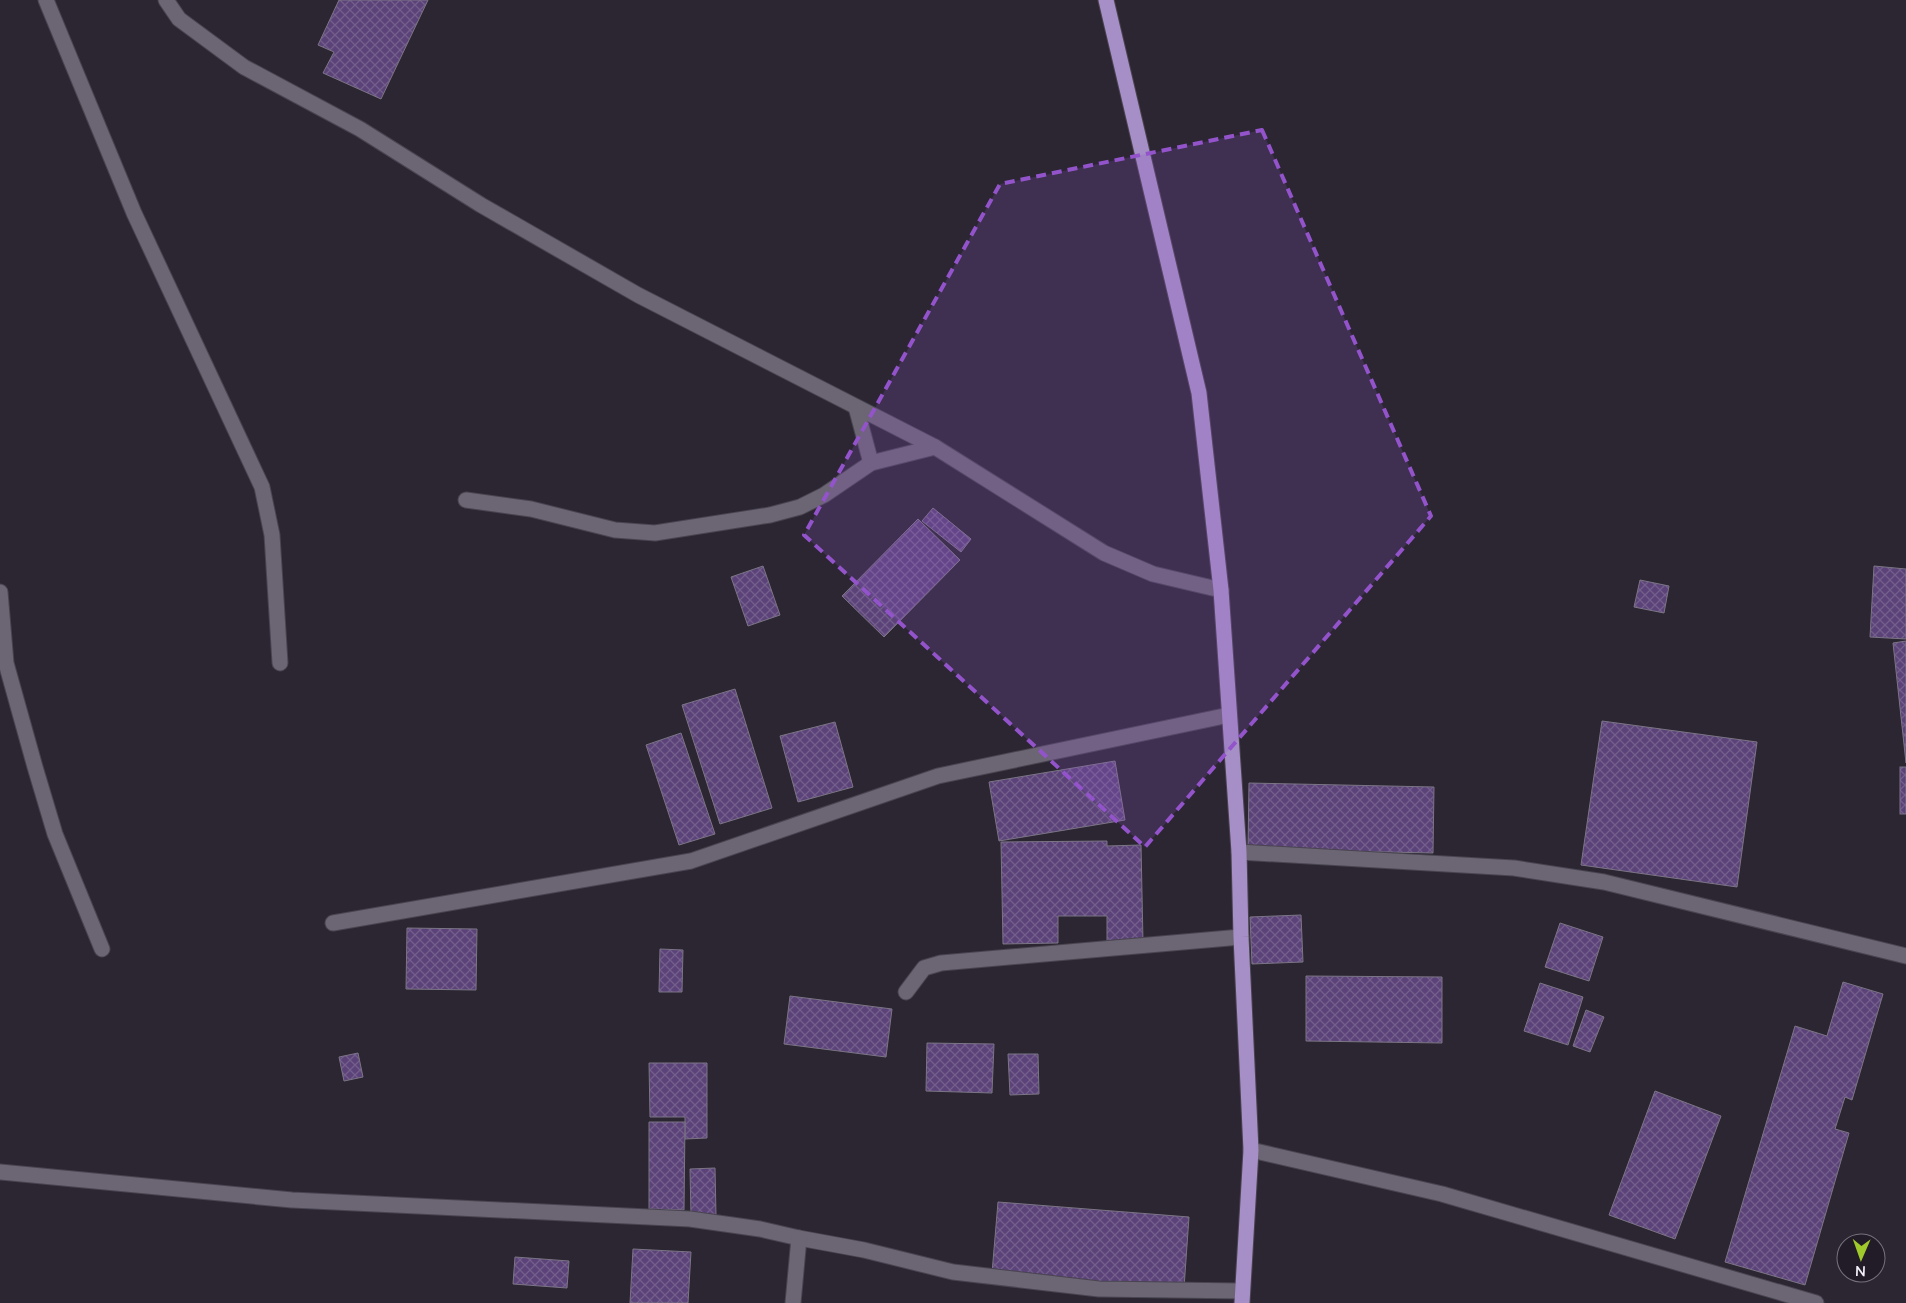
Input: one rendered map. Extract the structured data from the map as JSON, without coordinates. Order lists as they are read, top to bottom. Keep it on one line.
{"north":"bottom"}
